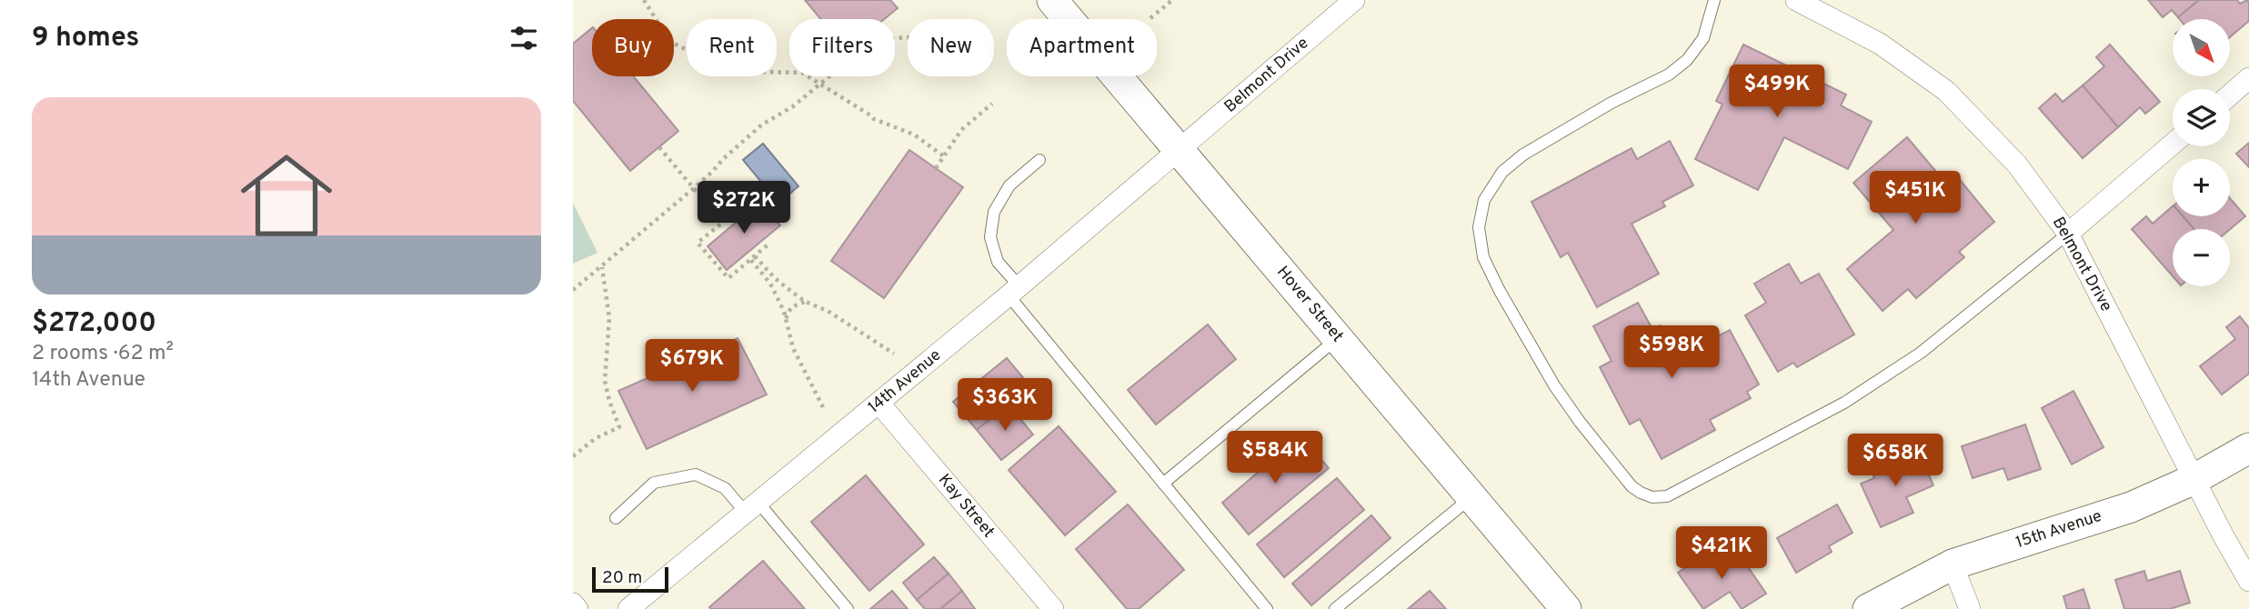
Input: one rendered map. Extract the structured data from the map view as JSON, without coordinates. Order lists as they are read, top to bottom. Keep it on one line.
{"streets":{"main road":["Hover Street","15th Avenue"],"street":["Belmont Drive","14th Avenue","Kay Street"]},"crossings":[["Belmont Drive","Hover Street"],["Belmont Drive","14th Avenue"],["Belmont Drive","15th Avenue"],["Hover Street","14th Avenue"],["14th Avenue","Kay Street"]],"scale_bar":"20 m","north":"bottom right","page":{"heading":"9 homes","map_buttons":["+","−"],"chip":["Buy","Rent","Filters","New","Apartment"],"price":["$499K","$451K","$272K","$598K","$679K","$363K","$584K","$658K","$421K"],"list":[{"name":"$272,000","note":"2 rooms · 62 m² · 14th Avenue"}],"scale":"20 m"}}
